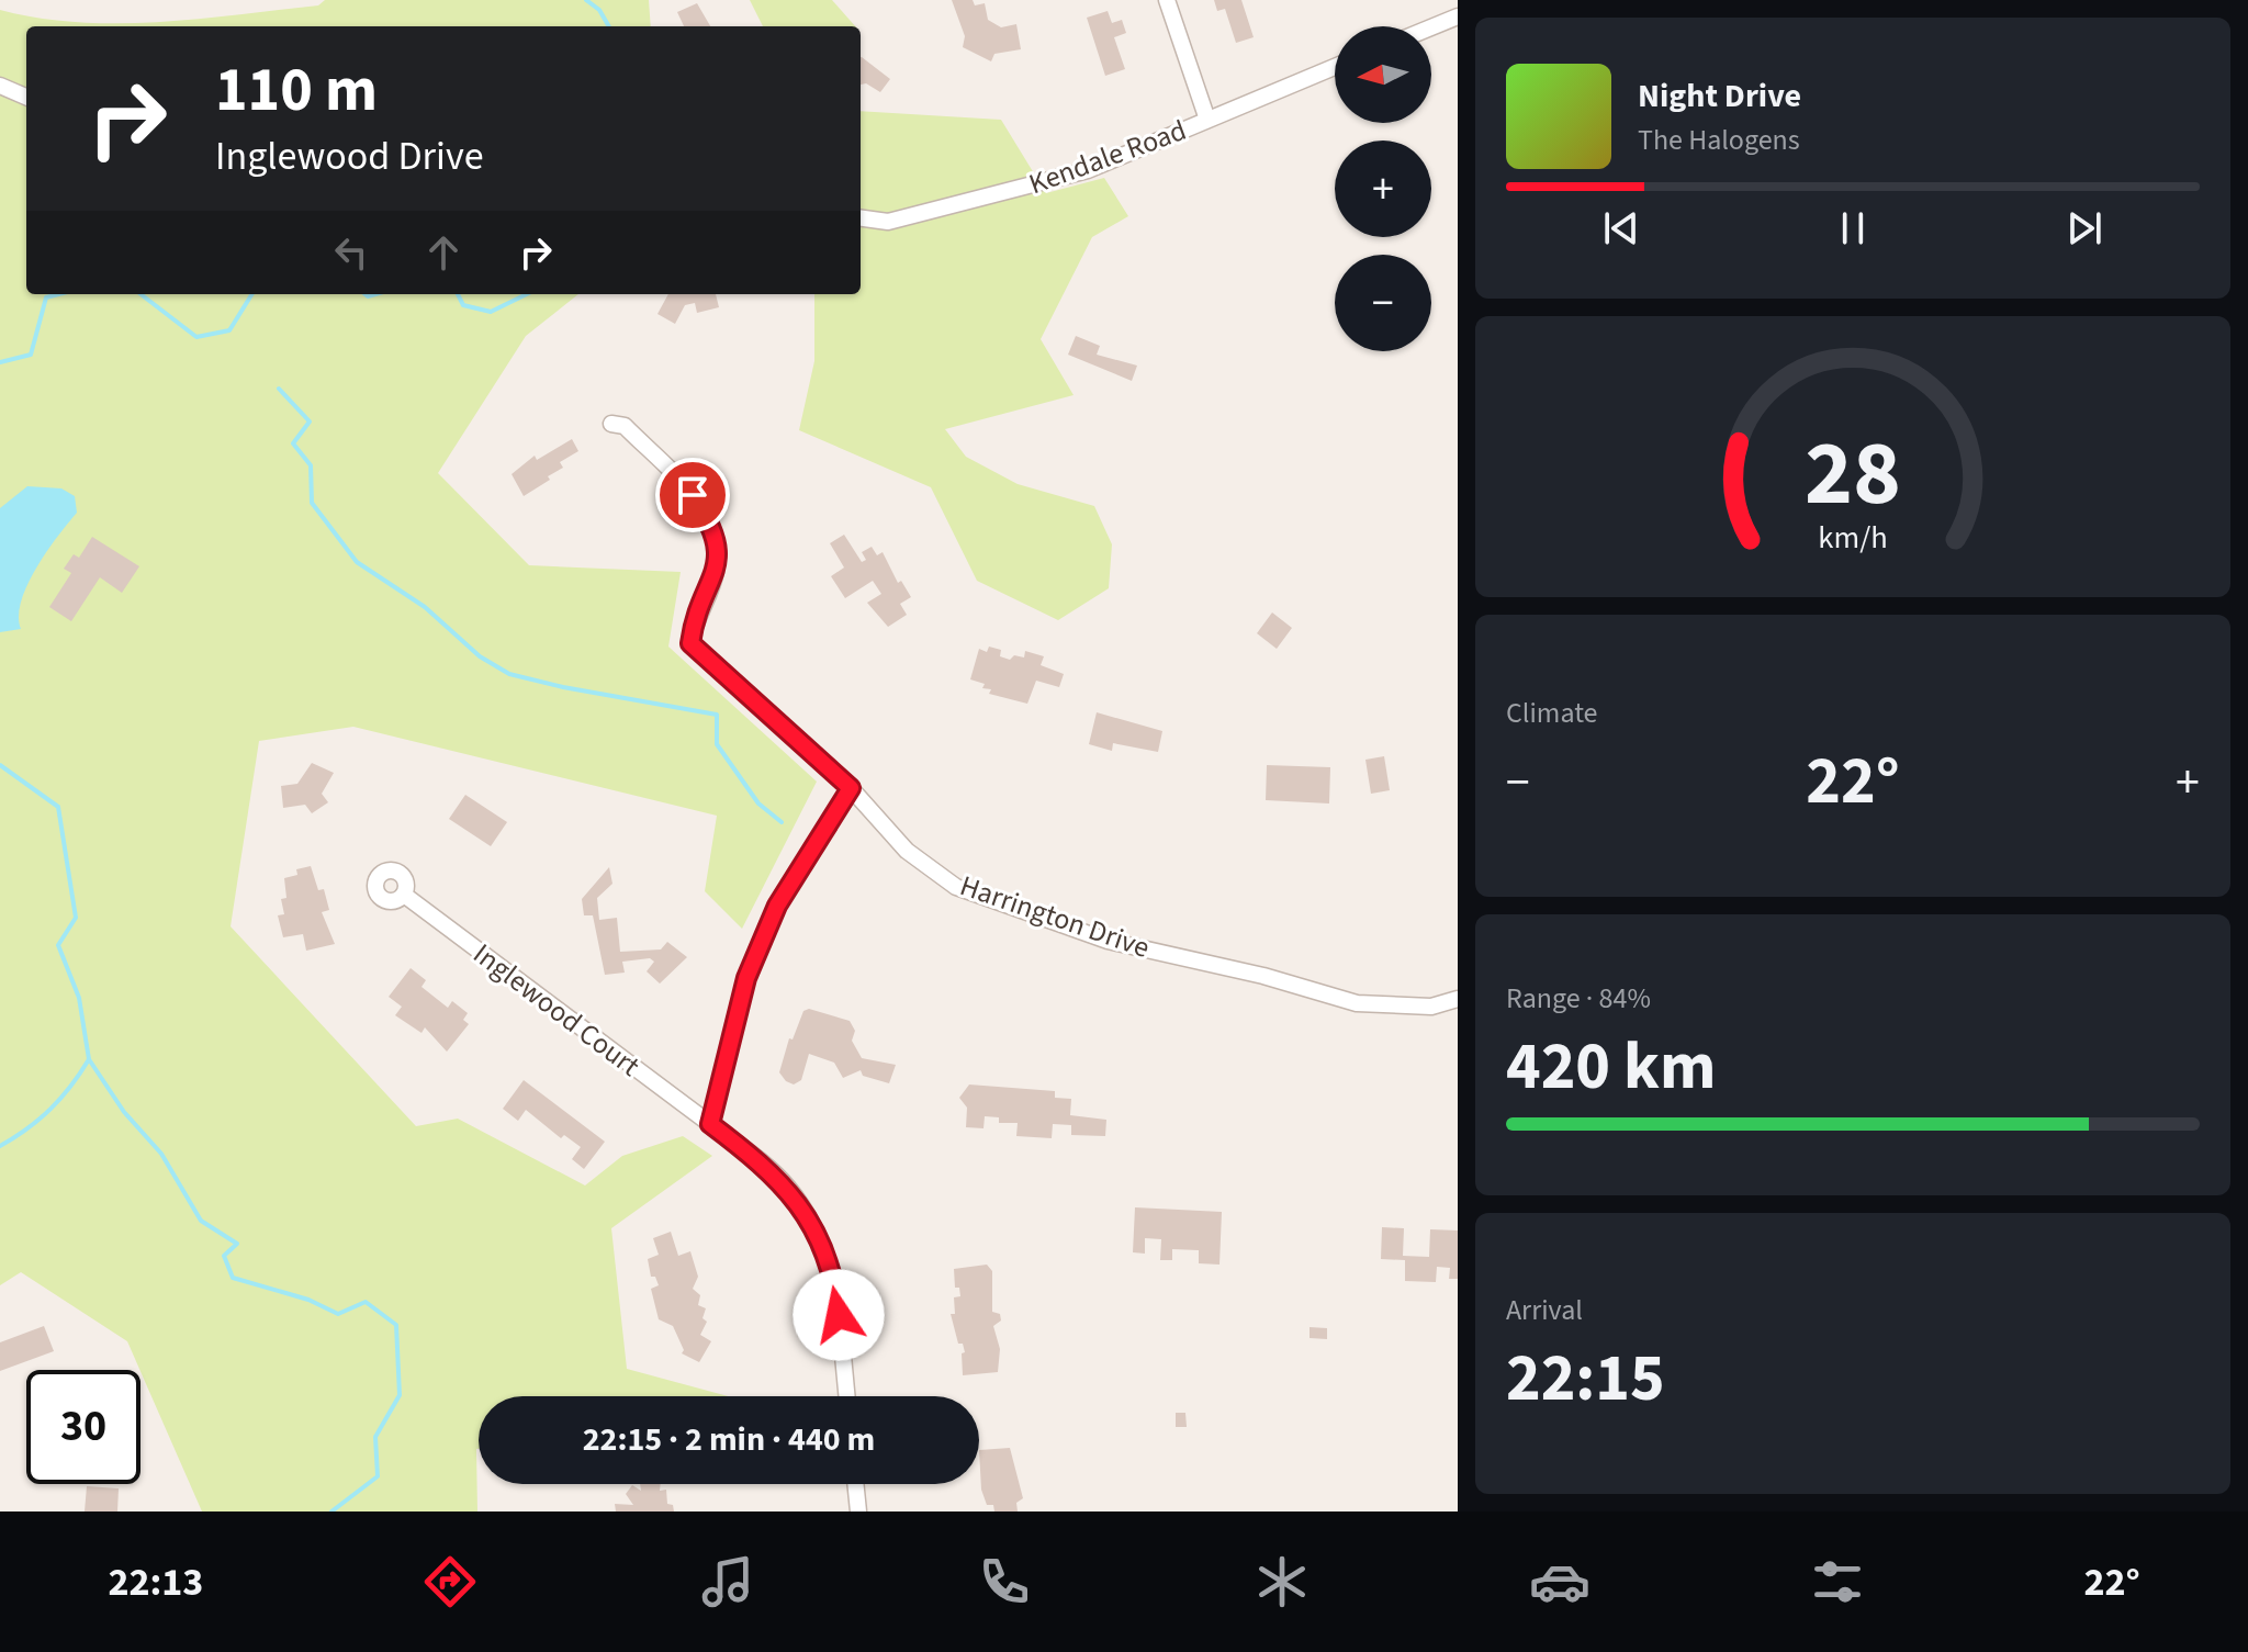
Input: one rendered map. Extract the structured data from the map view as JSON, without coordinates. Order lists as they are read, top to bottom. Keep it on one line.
{"streets":{"street":["Kendale Road","Harrington Drive","Inglewood Court"]},"north":"left","page":{"map_buttons":["+","−"],"turn":["110 m","Inglewood Drive"],"song":["Night Drive","The Halogens"],"tile":["Climate",["Range · 84%","420 km"],["Arrival","22:15"]],"heat":["−","22°","+"],"limit":"30","trip":"22:15 · 2 min · 440 m","tabs":["22:13","22°"],"gauge":["28","km/h"]}}
